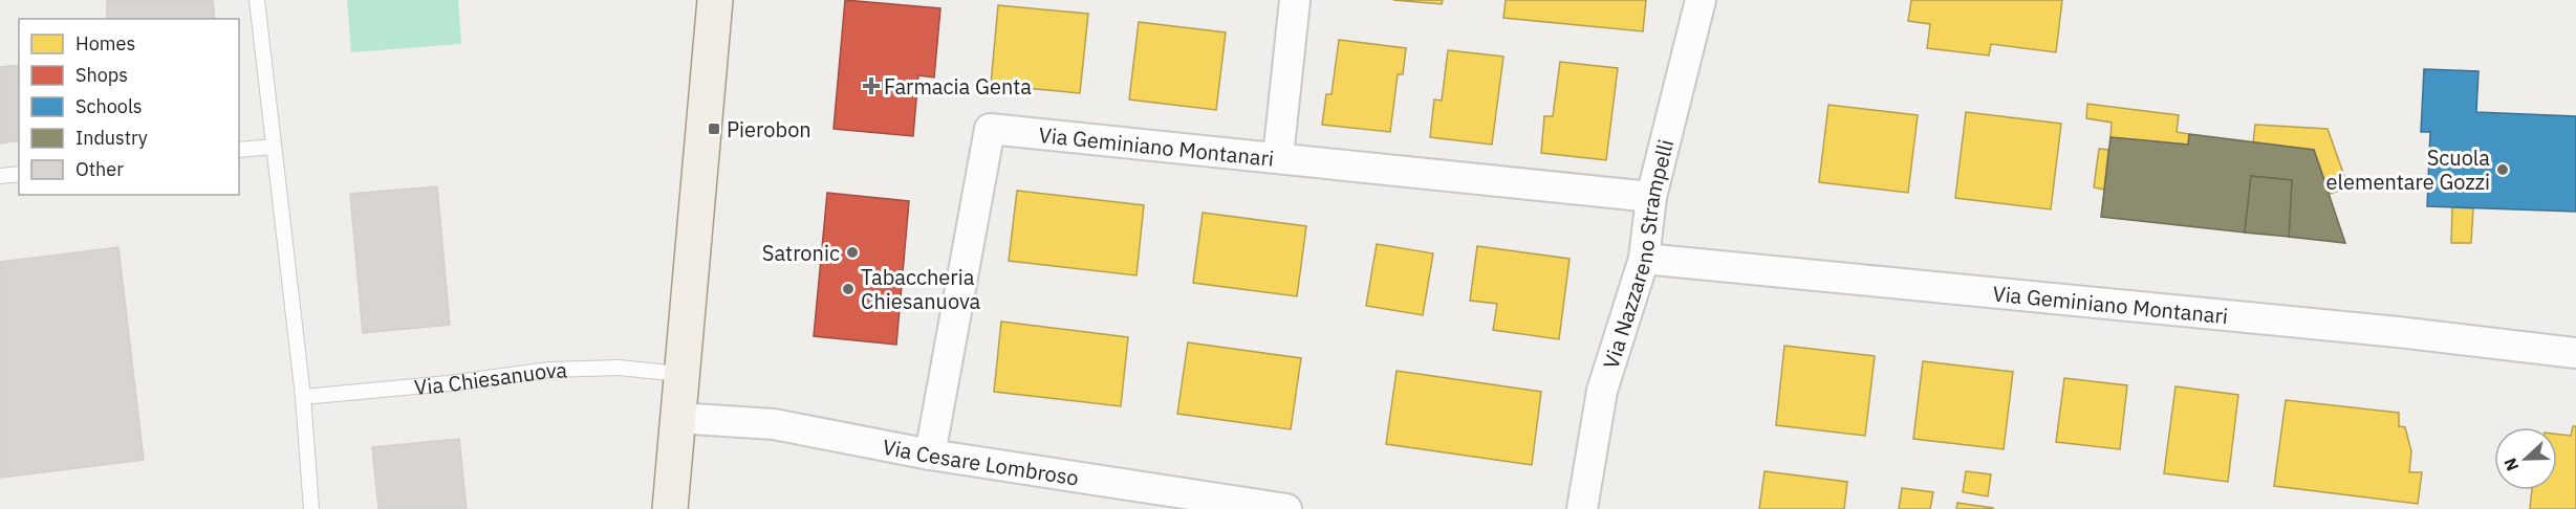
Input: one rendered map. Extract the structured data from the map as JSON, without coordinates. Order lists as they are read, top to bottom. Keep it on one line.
{"streets":{"street":["Via Geminiano Montanari","Via Nazzareno Strampelli","Via Cesare Lombroso"],"lane":["Via Chiesanuova"]},"crossings":[["Via Geminiano Montanari","Via Nazzareno Strampelli"],["Via Geminiano Montanari","Via Cesare Lombroso"]],"places":{"health":["Farmacia Genta"],"transit":["Pierobon"],"other":["Scuola elementare Gozzi","Satronic","Tabaccheria Chiesanuova"]},"legend":["Homes","Shops","Schools","Industry","Other"],"north":"left"}
